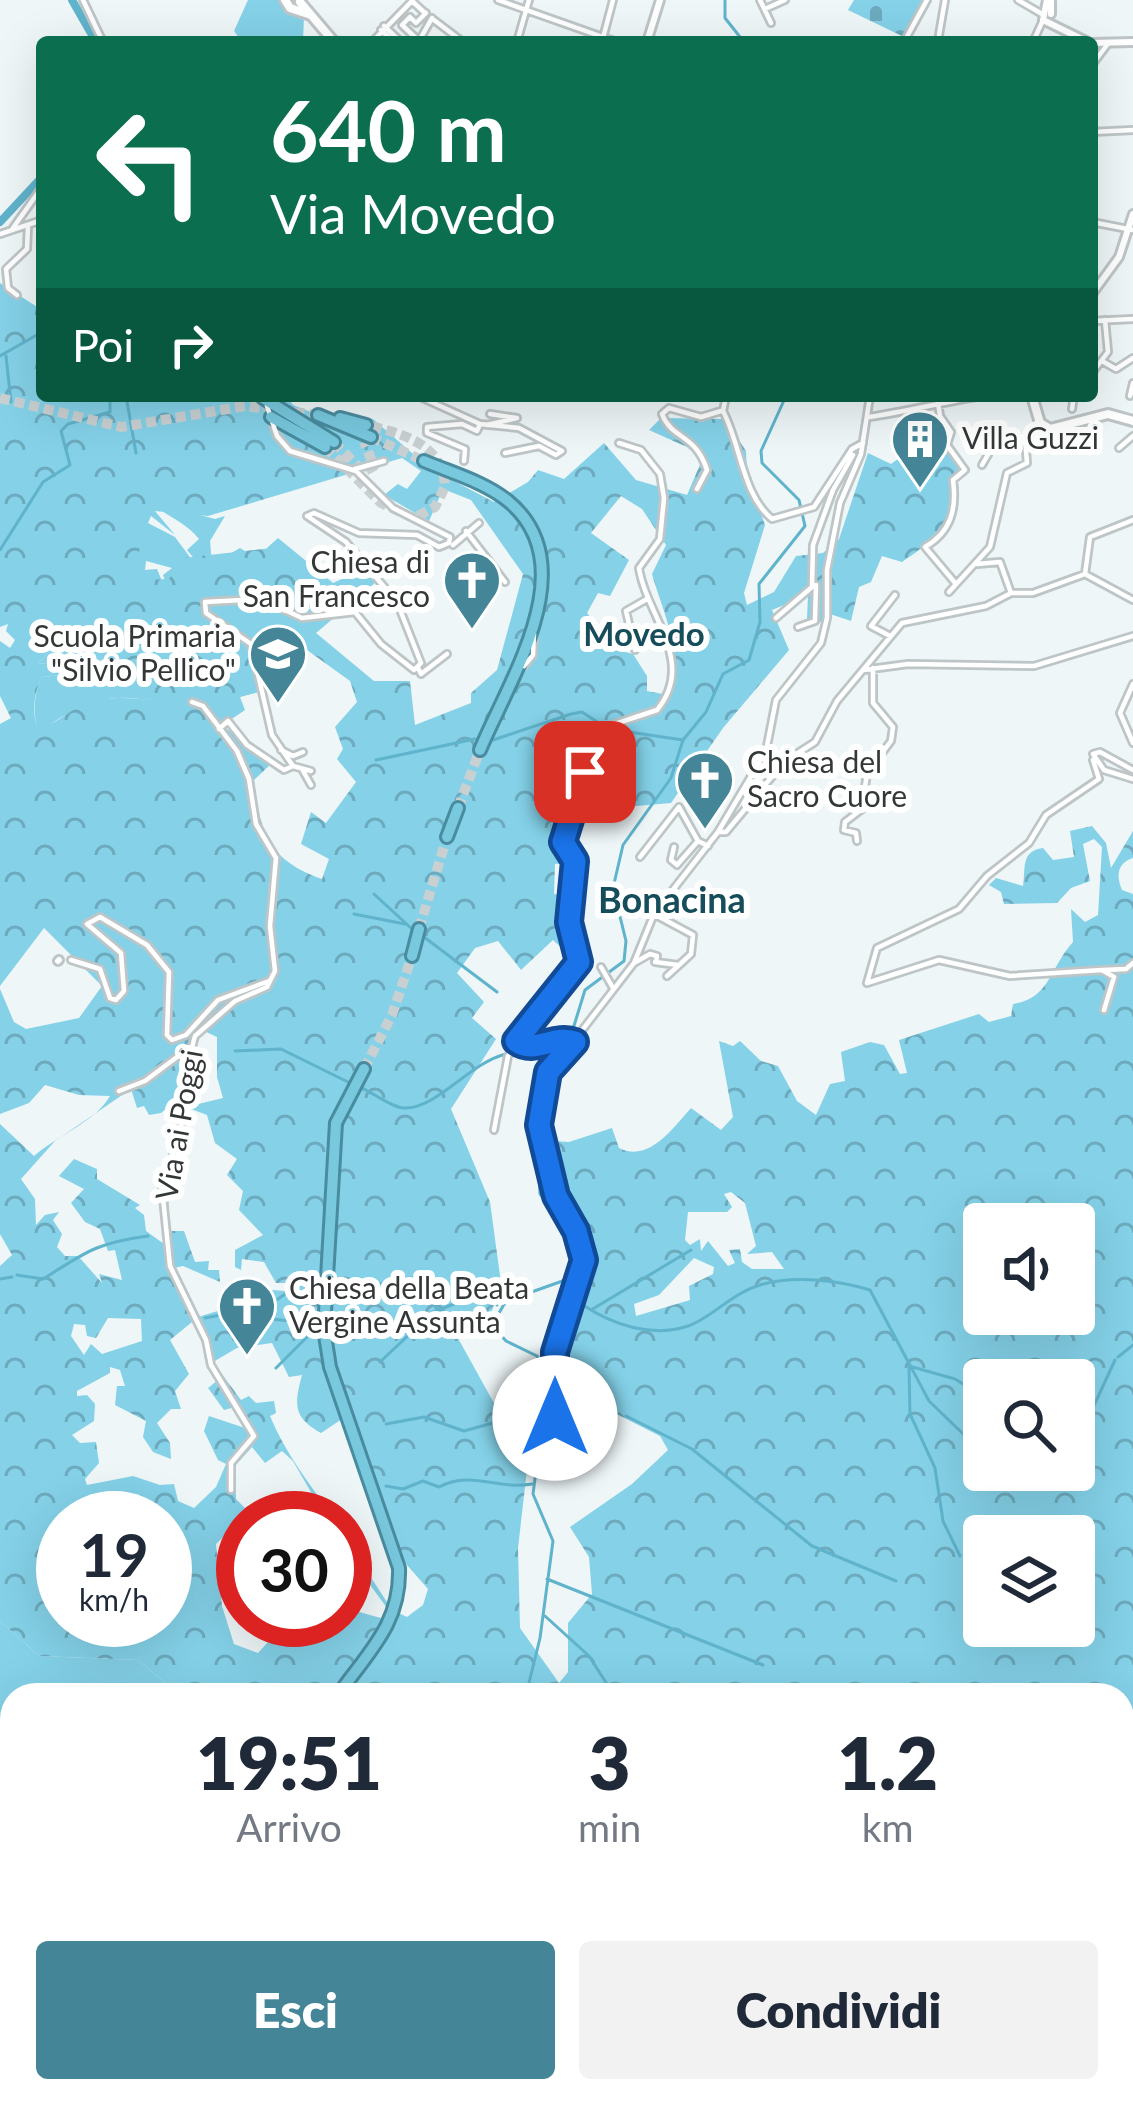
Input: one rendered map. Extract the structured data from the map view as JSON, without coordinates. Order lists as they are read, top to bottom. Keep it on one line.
{"streets":{"street":["Via ai Poggi"]},"districts":["Movedo","Bonacina"],"places":{"building":["Villa Guzzi"],"church":["Chiesa di San Francesco","Chiesa del Sacro Cuore","Chiesa della Beata Vergine Assunta"],"school or university":["Scuola Primaria \"Silvio Pellico\""]},"page":{"turn":["640 m","Via Movedo"],"then":"Poi","speed":"19 km/h","limit":"30","eta":["19:51","Arrivo","3","min","1.2","km"],"buttons":["Esci","Condividi"]}}
